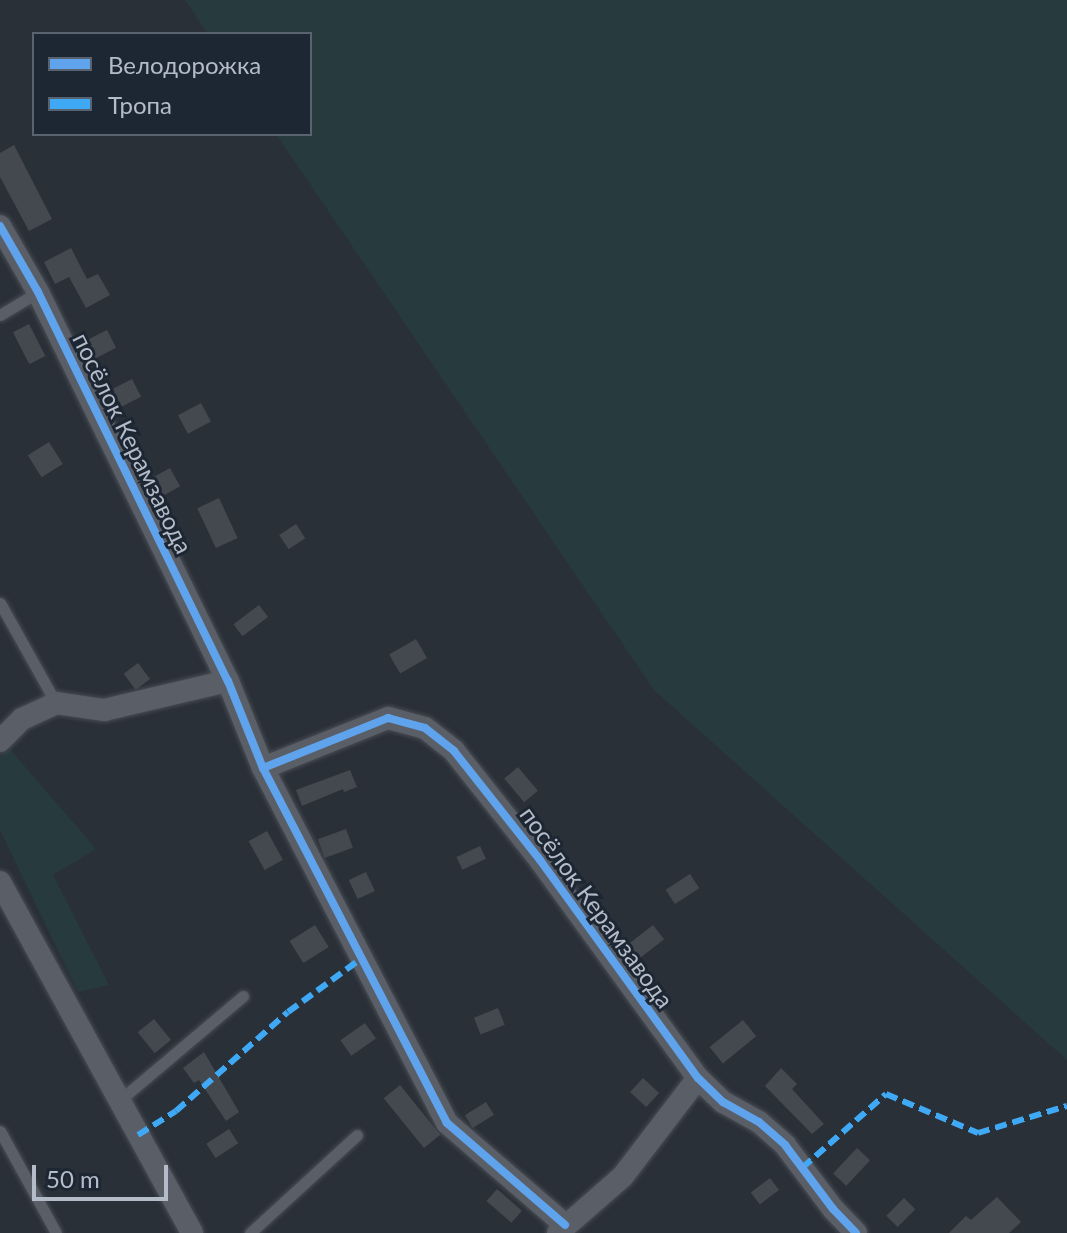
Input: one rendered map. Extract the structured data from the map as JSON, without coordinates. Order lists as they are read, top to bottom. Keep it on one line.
{"streets":{"street":["посёлок Керамзавода"]},"legend":["Велодорожка","Тропа"],"scale_bar":"50 m"}
